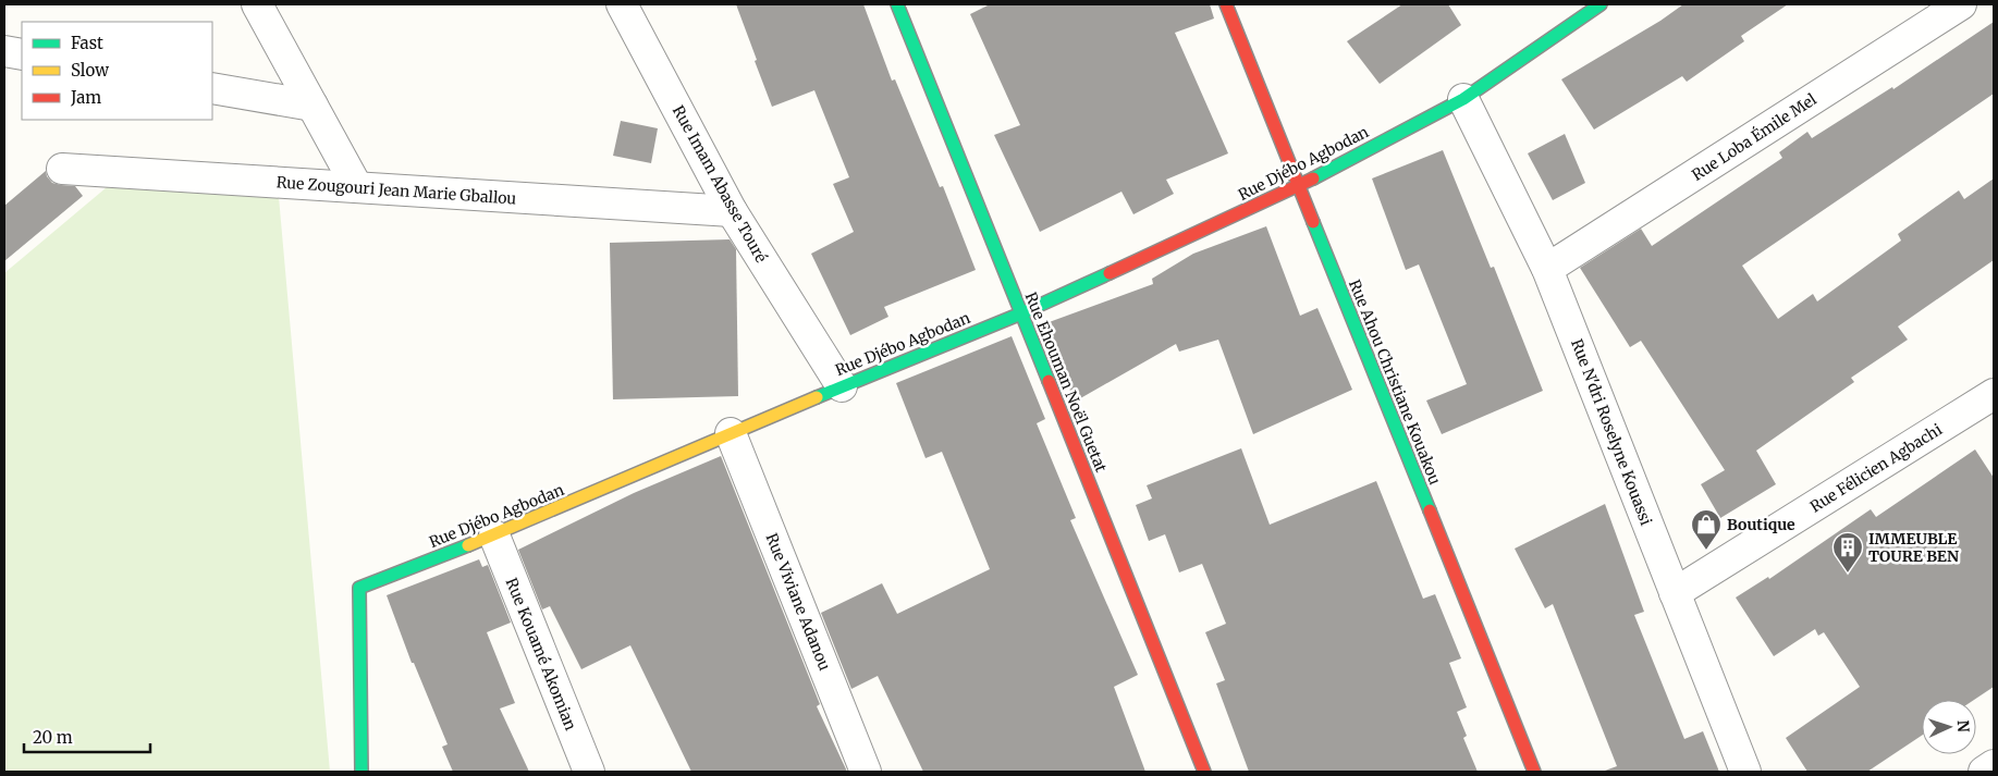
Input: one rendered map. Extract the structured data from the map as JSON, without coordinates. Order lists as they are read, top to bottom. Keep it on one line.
{"streets":{"street":["Rue Loba Émile Mel","Rue Djébo Agbodan","Rue Imam Abasse Touré","Rue Zougouri Jean Marie Gballou","Rue Ehouman Noël Guetat","Rue Ahou Christiane Kouakou","Rue N'dri Roselyne Kouassi","Rue Félicien Agbachi","Rue Viviane Adanou","Rue Kouamé Akomian"]},"crossings":[["Rue Loba Émile Mel","Rue N'dri Roselyne Kouassi"],["Rue Djébo Agbodan","Rue Imam Abasse Touré"],["Rue Djébo Agbodan","Rue Ehouman Noël Guetat"],["Rue Djébo Agbodan","Rue Ahou Christiane Kouakou"],["Rue Djébo Agbodan","Rue N'dri Roselyne Kouassi"],["Rue Djébo Agbodan","Rue Viviane Adanou"],["Rue Djébo Agbodan","Rue Kouamé Akomian"],["Rue Imam Abasse Touré","Rue Zougouri Jean Marie Gballou"],["Rue N'dri Roselyne Kouassi","Rue Félicien Agbachi"]],"places":{"shop":["Boutique"],"building":["IMMEUBLE TOURE BEN"]},"legend":["Fast","Slow","Jam"],"scale_bar":"20 m","north":"right"}
